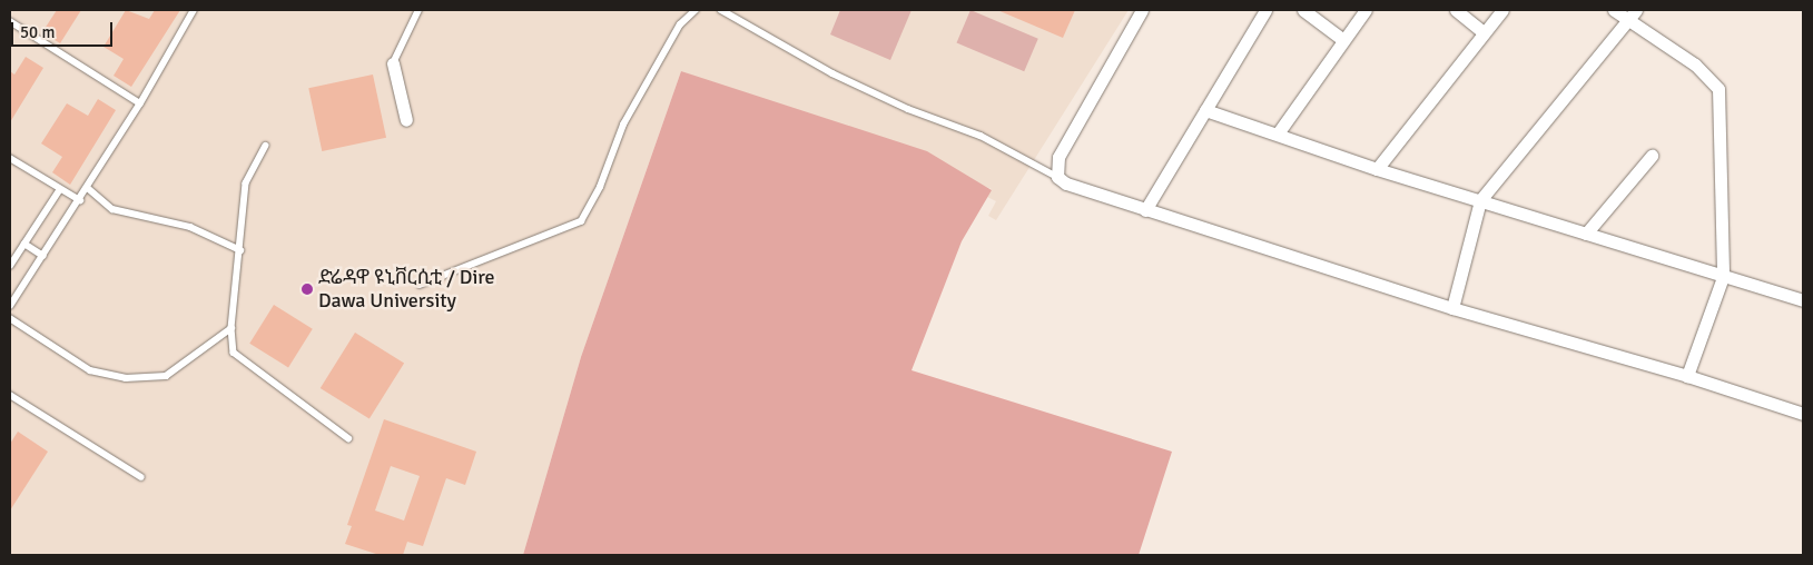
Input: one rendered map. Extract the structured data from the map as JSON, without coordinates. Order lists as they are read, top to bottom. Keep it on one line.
{"places":["ድሬዳዋ ዩኒቨርሲቲ / Dire Dawa University"],"scale_bar":"50 m"}
